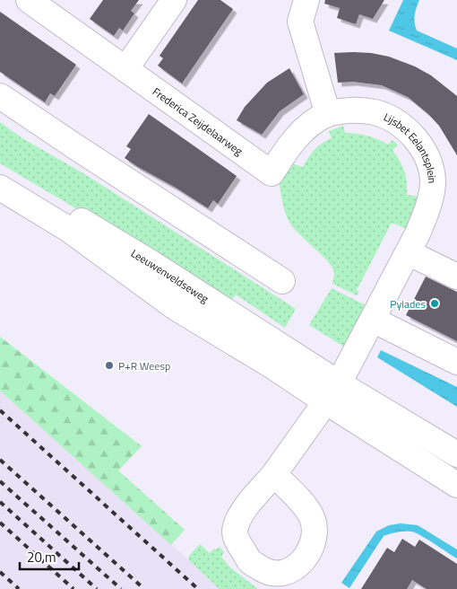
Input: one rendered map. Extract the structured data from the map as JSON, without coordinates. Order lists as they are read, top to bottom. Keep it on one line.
{"streets":{"street":["Frederica Zeijdelaarweg","Lijsbet Eelantsplein","Leeuwenveldseweg"]},"crossings":[["Frederica Zeijdelaarweg","Lijsbet Eelantsplein"],["Lijsbet Eelantsplein","Leeuwenveldseweg"]],"places":["Pylades","P+R Weesp"],"scale_bar":"20 m"}
